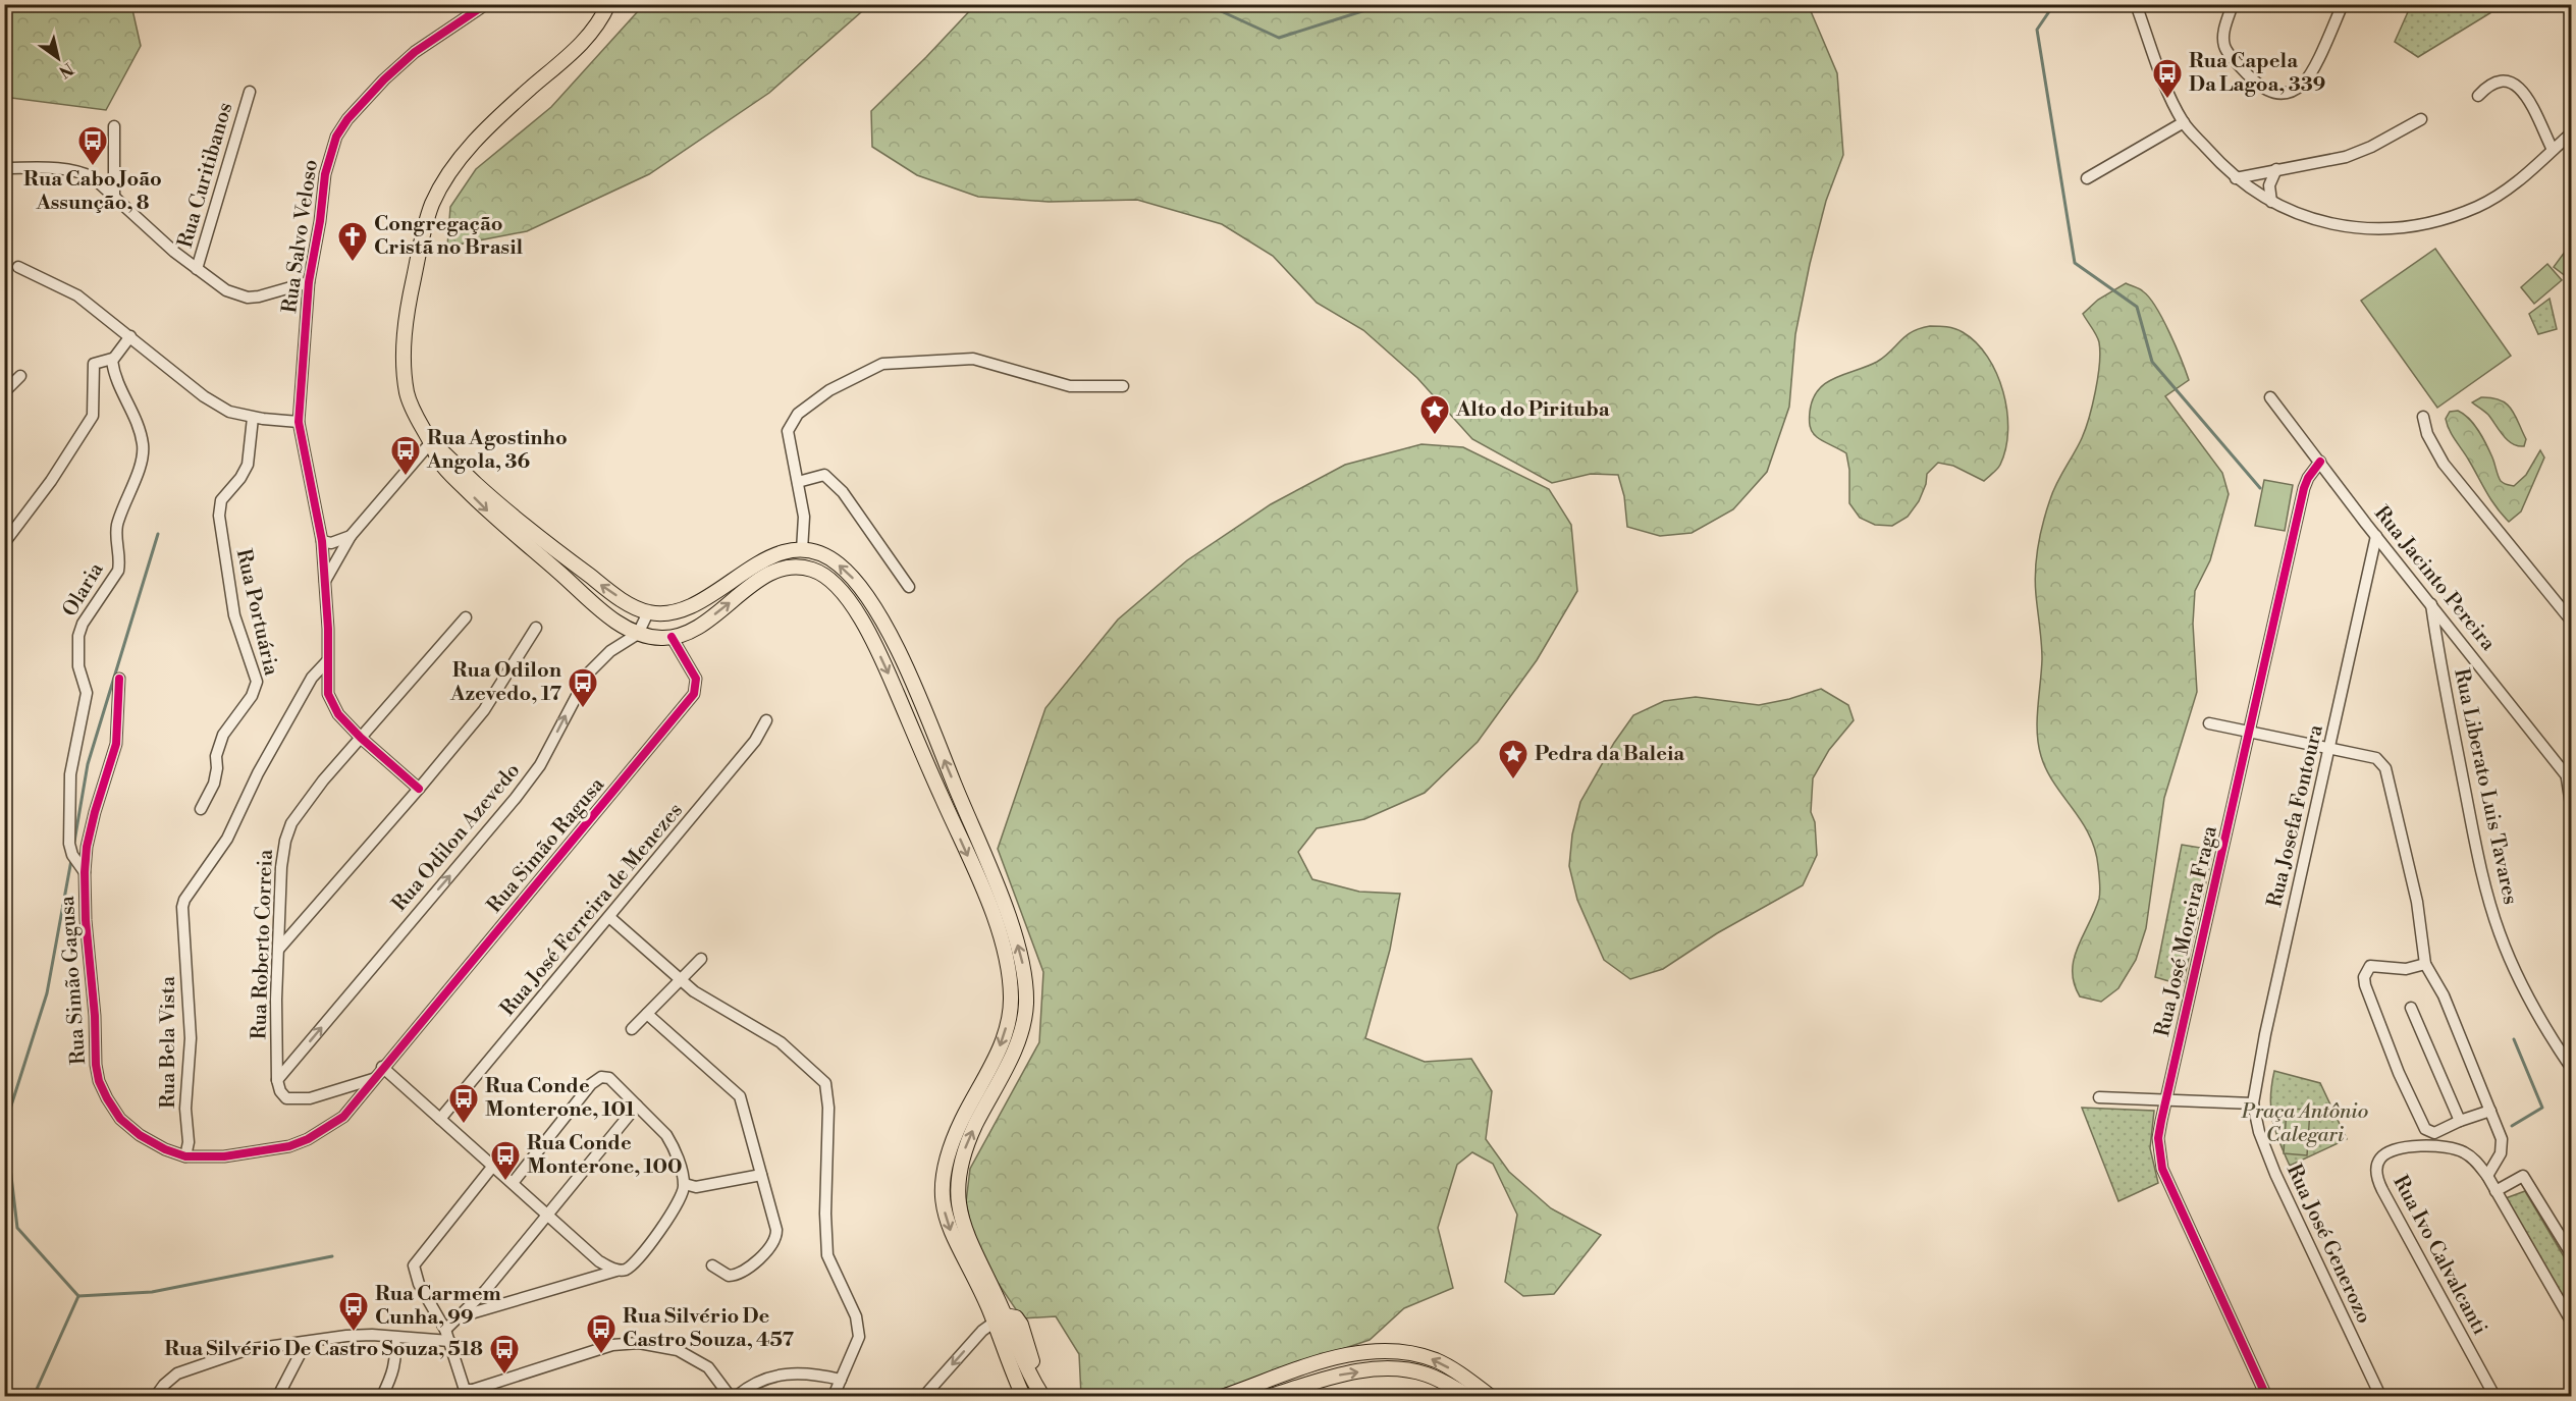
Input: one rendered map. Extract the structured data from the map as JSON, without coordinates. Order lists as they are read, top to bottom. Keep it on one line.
{"streets":{"street":["Rua Curitibanos","Rua Salvo Veloso","Rua Jacinto Pereira","Olaria","Rua Portuária","Rua Liberato Luis Tavares","Rua Josefa Fontoura","Rua Odilon Azevedo","Rua Simão Ragusa","Rua José Ferreira de Menezes","Rua José Moreira Fraga","Rua Roberto Correia","Rua Simão Gagusa","Rua Bela Vista","Rua José Generozo","Rua Ivo Calvalcanti"]},"crossings":[["Rua Salvo Veloso","Rua Roberto Correia"],["Rua Salvo Veloso","Rua Bela Vista"],["Rua Jacinto Pereira","Rua Liberato Luis Tavares"],["Rua Jacinto Pereira","Rua Josefa Fontoura"],["Rua Jacinto Pereira","Rua José Moreira Fraga"],["Olaria","Rua Simão Gagusa"],["Rua Josefa Fontoura","Rua José Generozo"],["Rua Odilon Azevedo","Rua Roberto Correia"],["Rua Simão Ragusa","Rua Simão Gagusa"],["Rua Simão Gagusa","Rua Bela Vista"]],"parks":["Praça Antônio Calegari"],"places":{"bus stop":["Rua Capela Da Lagoa, 339","Rua Cabo João Assunção, 8","Rua Agostinho Angola, 36","Rua Odilon Azevedo, 17","Rua Conde Monterone, 101","Rua Conde Monterone, 100","Rua Carmem Cunha, 99","Rua Silvério De Castro Souza, 457","Rua Silvério De Castro Souza, 518"],"church":["Congregação Cristã no Brasil"],"place":["Alto do Pirituba","Pedra da Baleia"]},"north":"bottom right"}
